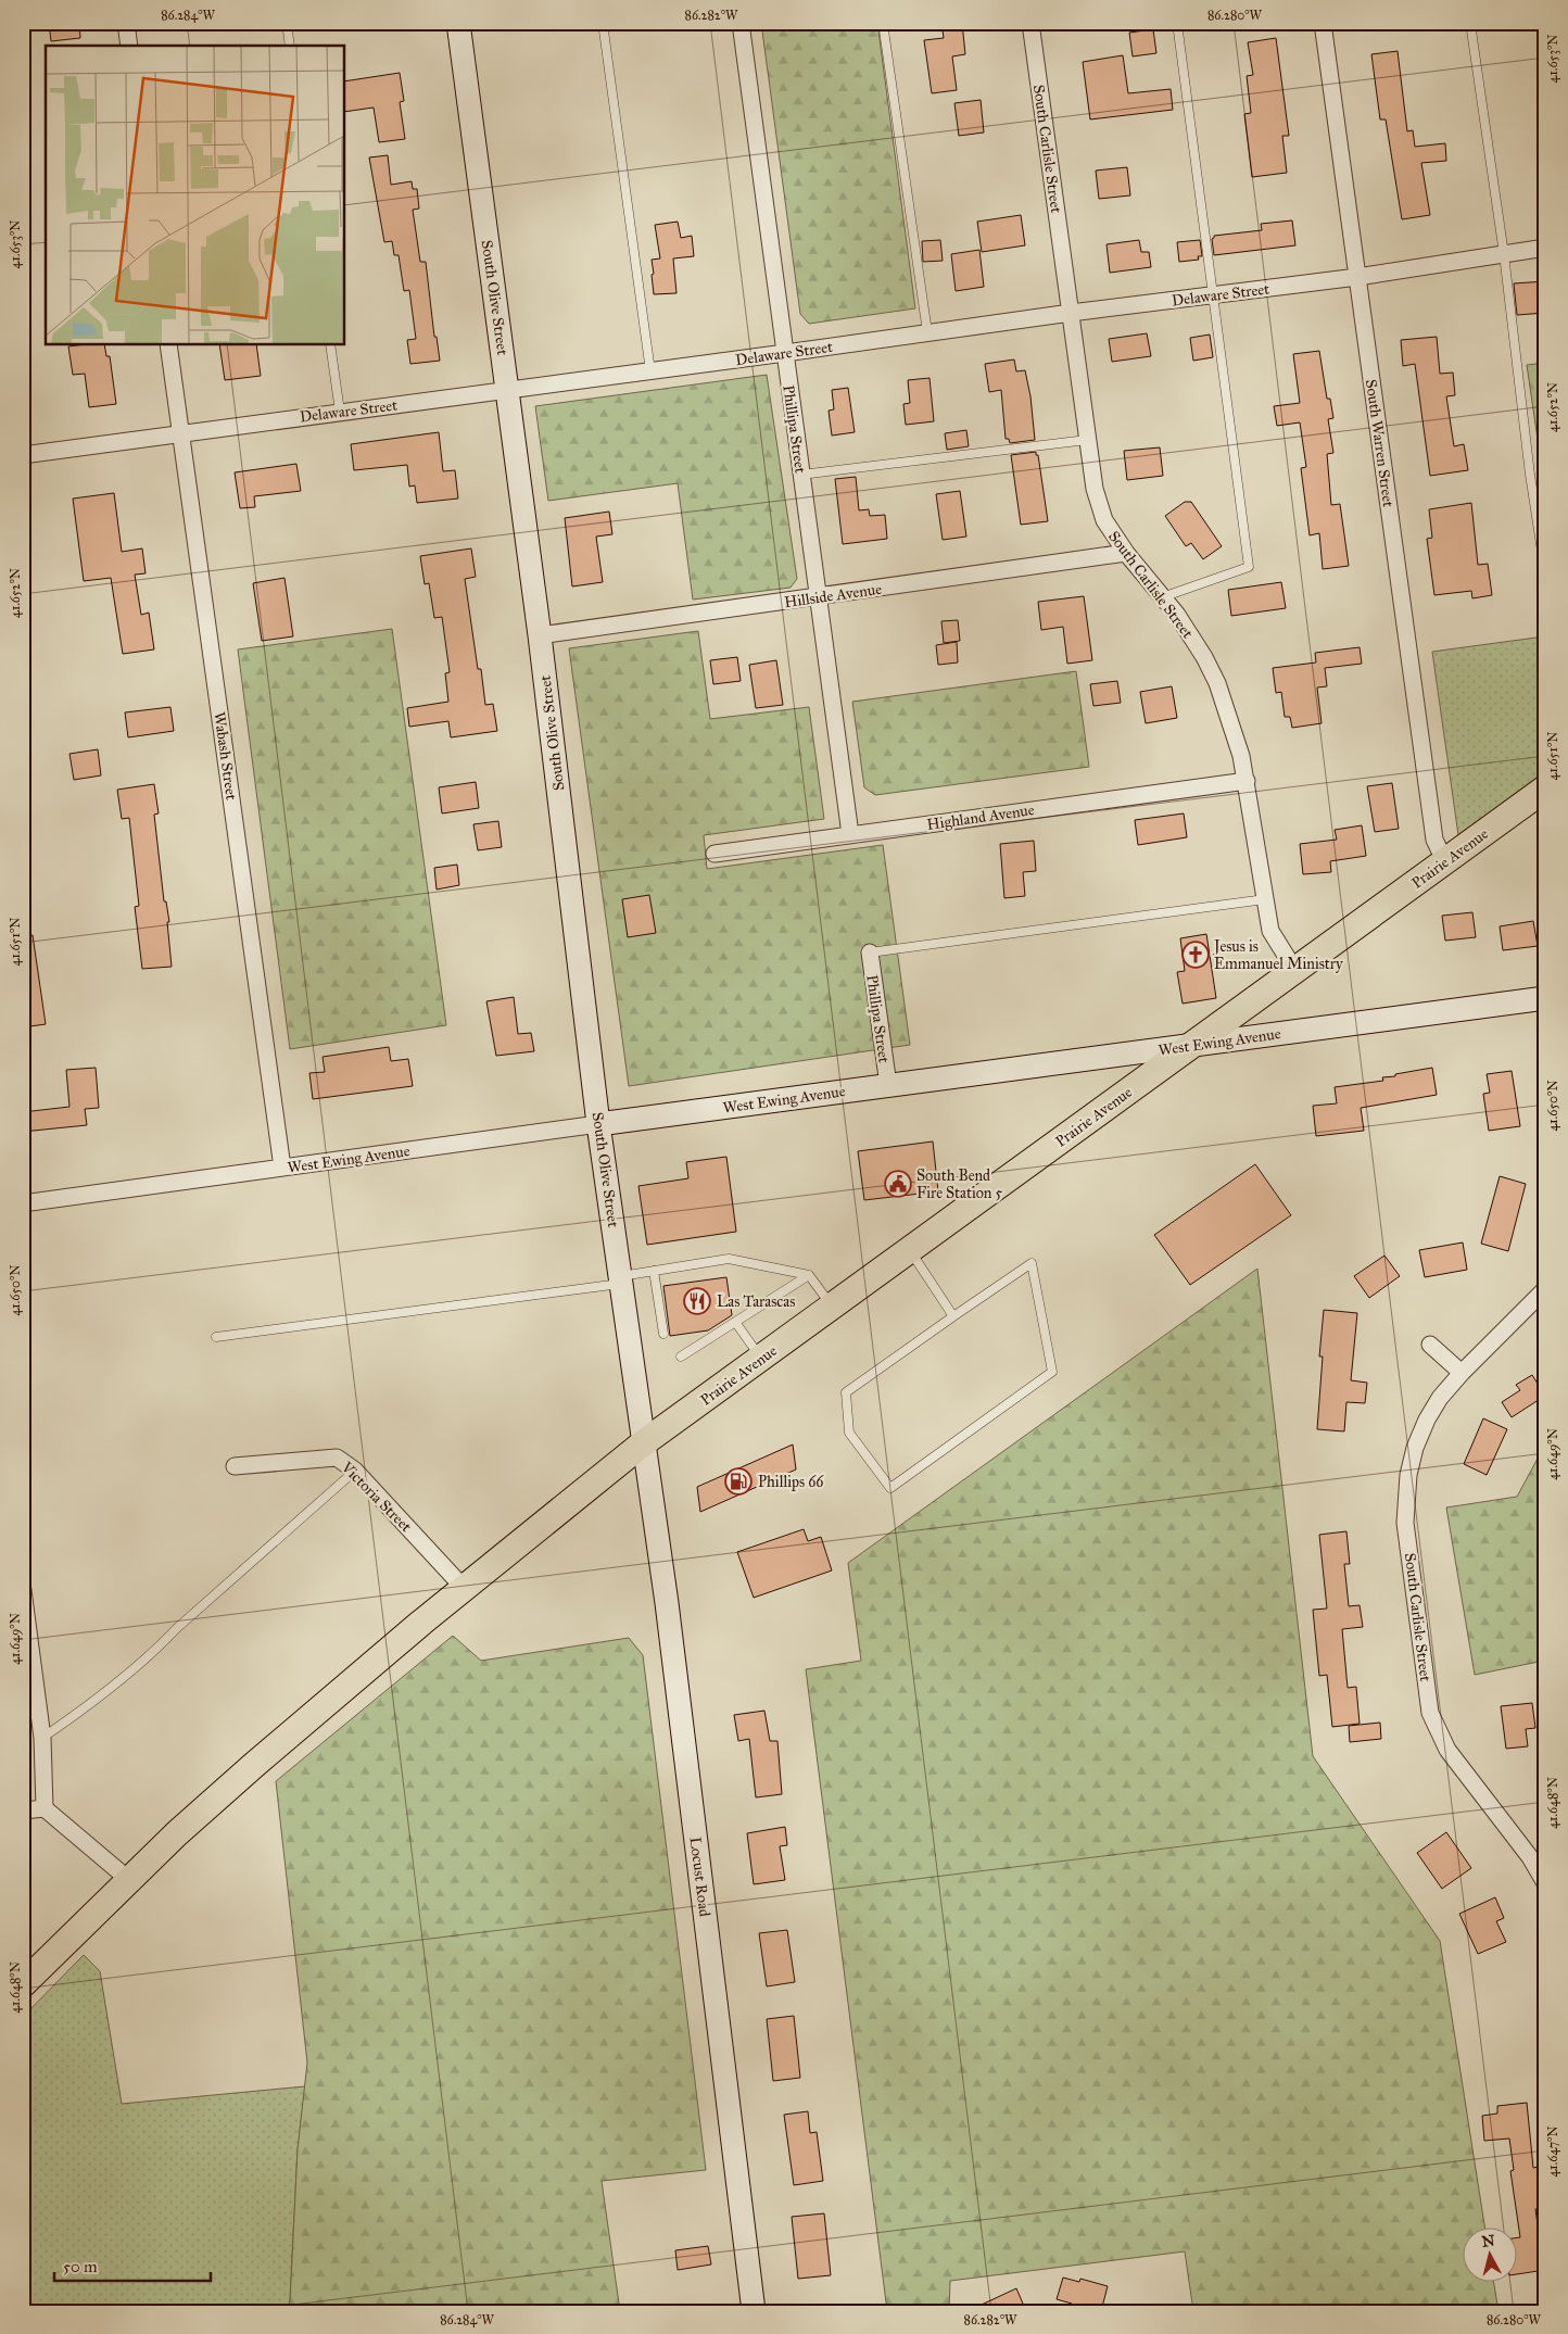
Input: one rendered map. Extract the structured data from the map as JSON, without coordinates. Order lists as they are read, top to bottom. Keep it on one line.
{"streets":{"main road":["Prairie Avenue"],"street":["South Carlisle Street","Delaware Street","South Olive Street","Phillipa Street","South Warren Street","Hillside Avenue","Wabash Street","Highland Avenue","West Ewing Avenue","Victoria Street","Locust Road"]},"crossings":[["South Carlisle Street","Delaware Street"],["South Carlisle Street","Hillside Avenue"],["South Carlisle Street","Highland Avenue"],["South Carlisle Street","Prairie Avenue"],["Delaware Street","South Olive Street"],["Delaware Street","Phillipa Street"],["Delaware Street","South Warren Street"],["Delaware Street","Wabash Street"],["South Olive Street","Hillside Avenue"],["South Olive Street","Prairie Avenue"],["South Olive Street","West Ewing Avenue"],["South Olive Street","Locust Road"],["Phillipa Street","Hillside Avenue"],["Phillipa Street","Highland Avenue"],["Phillipa Street","West Ewing Avenue"],["South Warren Street","Prairie Avenue"],["Wabash Street","West Ewing Avenue"],["Prairie Avenue","West Ewing Avenue"],["Prairie Avenue","Victoria Street"],["Prairie Avenue","Locust Road"]],"places":{"church":["Jesus is Emmanuel Ministry"],"public building":["South Bend Fire Station 5"],"restaurant":["Las Tarascas"],"fuel station":["Phillips 66"]},"scale_bar":"50 m","north":"top","coordinates":["86.284°W","86.282°W","86.280°W","41.653°N","41.652°N","41.651°N","41.650°N","41.649°N","41.648°N","41.647°N"]}
